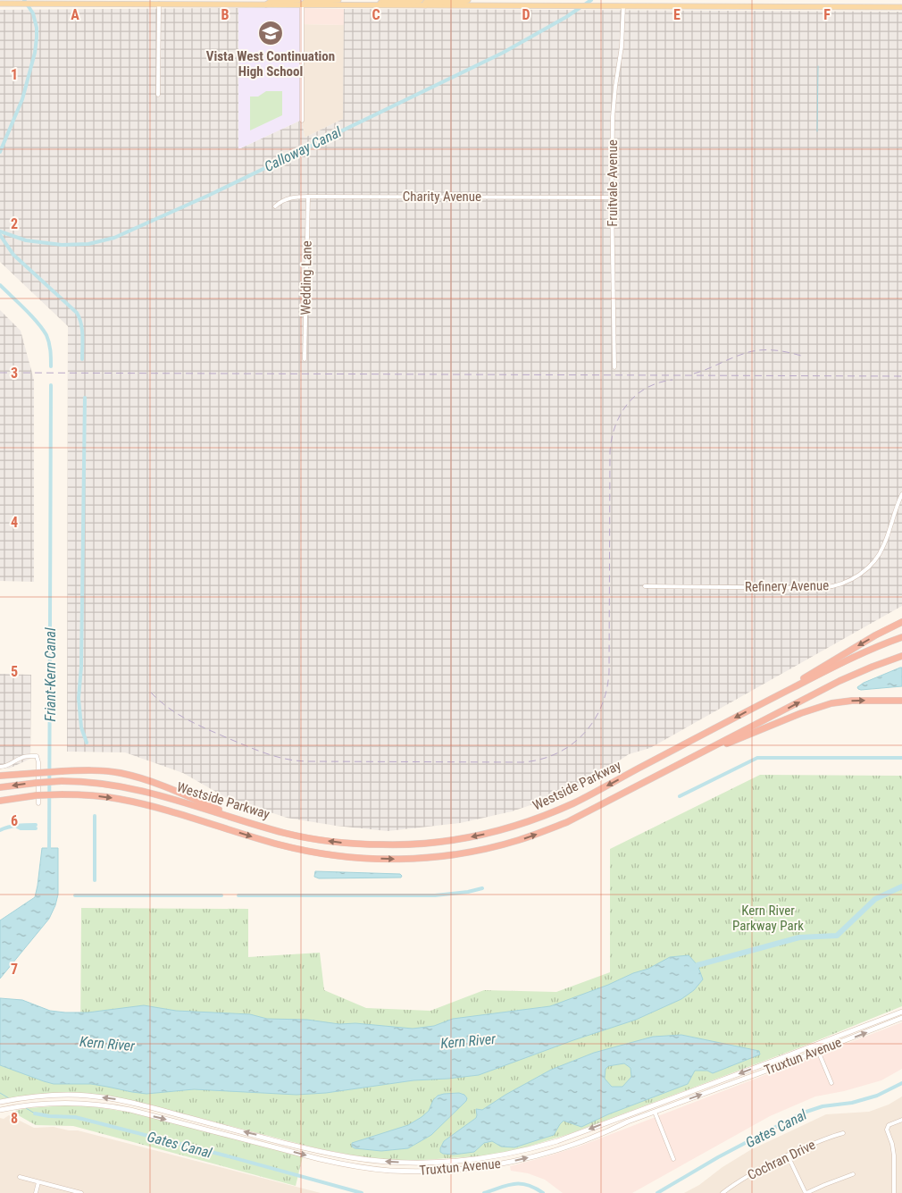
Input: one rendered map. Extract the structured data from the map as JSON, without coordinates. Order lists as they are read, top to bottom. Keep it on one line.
{"streets":{"highway":["Westside Parkway"],"main road":["Truxtun Avenue"],"street":["Fruitvale Avenue","Charity Avenue","Wedding Lane","Refinery Avenue","Cochran Drive"]},"crossings":[["Fruitvale Avenue","Charity Avenue"],["Charity Avenue","Wedding Lane"]],"water":["Calloway Canal","Friant-Kern Canal","Kern River","Gates Canal"],"parks":["Kern River Parkway Park"],"places":{"school or university":["Vista West Continuation High School"]},"grid":{"columns":["A","B","C","D","E","F"],"rows":["1","2","3","4","5","6","7","8"]}}
